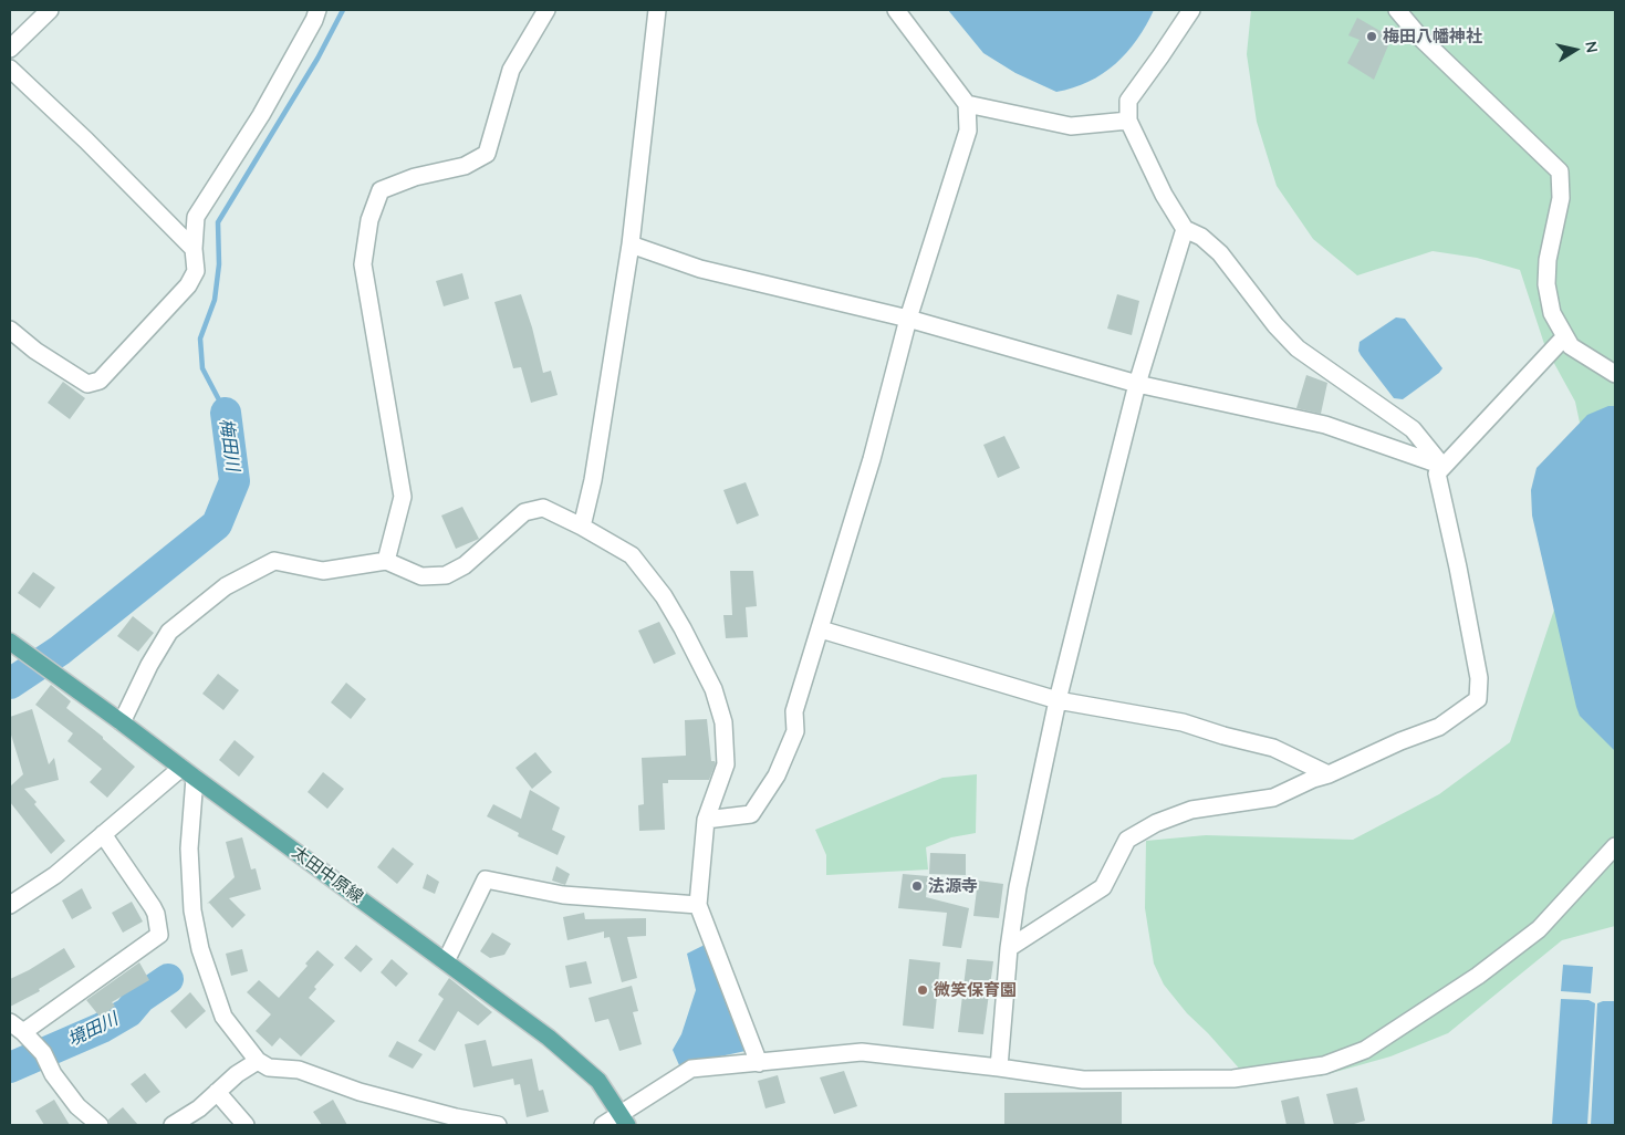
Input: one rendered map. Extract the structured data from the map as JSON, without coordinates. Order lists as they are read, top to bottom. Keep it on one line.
{"streets":{"main road":["太田中原線"]},"water":["梅田川","境田川"],"places":["梅田八幡神社","法源寺","微笑保育園"],"north":"right"}
